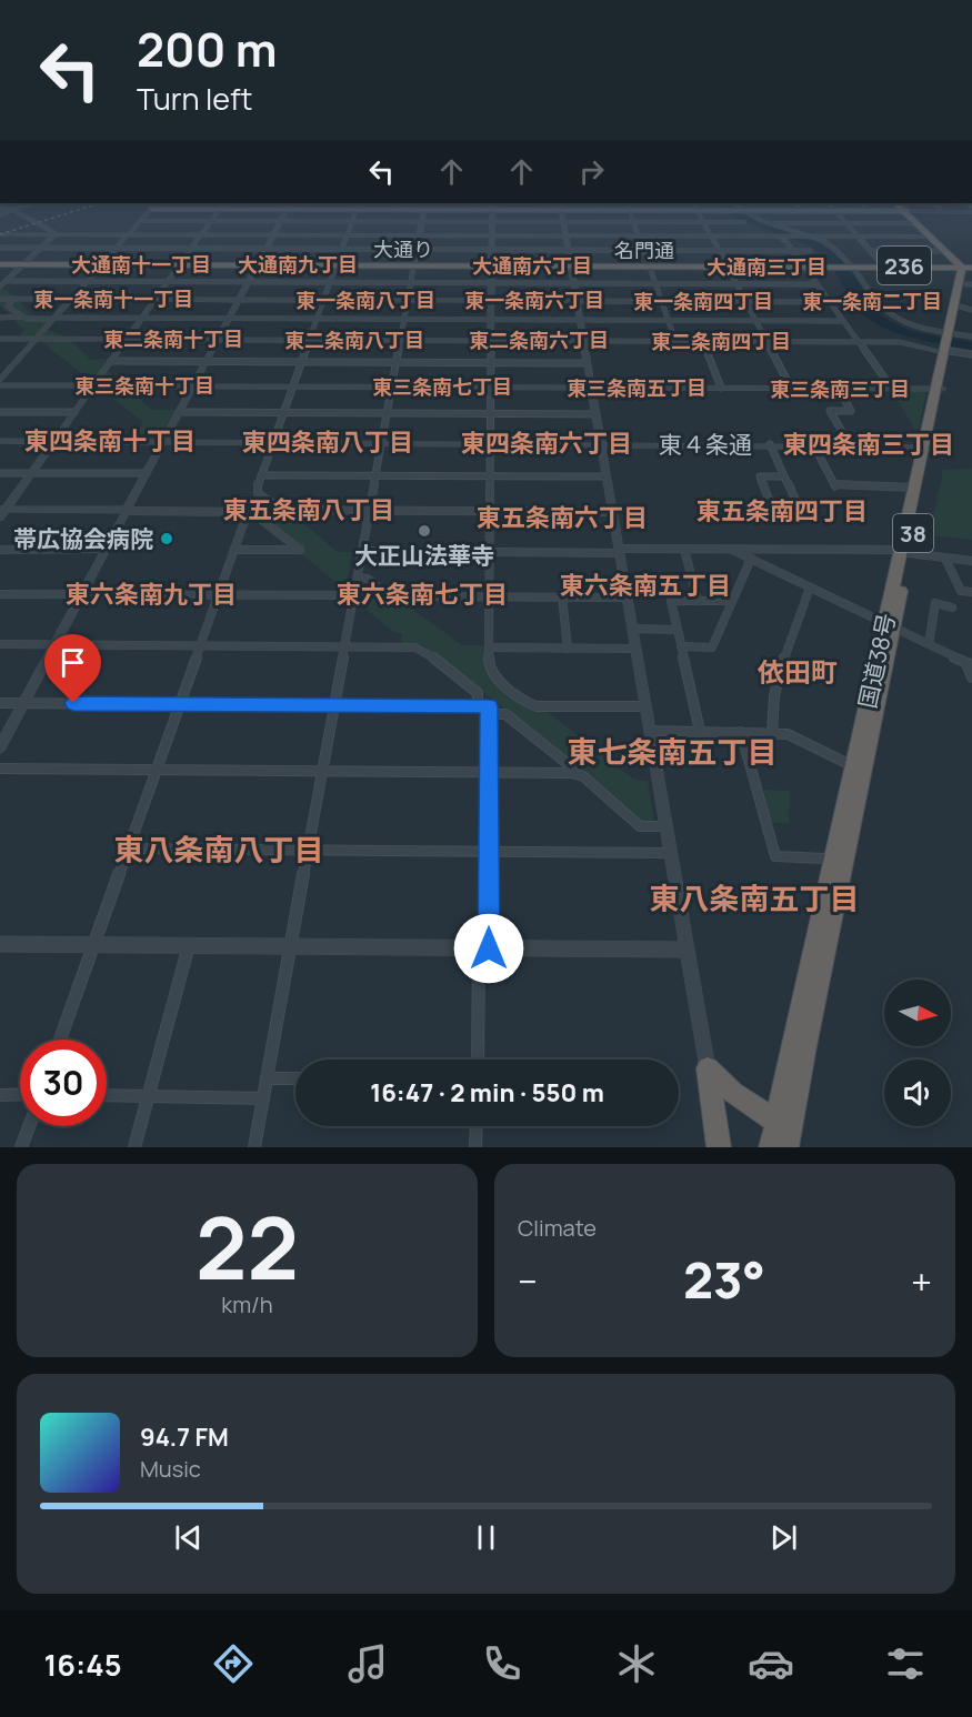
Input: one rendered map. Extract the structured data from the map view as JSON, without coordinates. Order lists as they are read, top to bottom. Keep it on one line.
{"streets":{"highway":["大通り","236","38","国道38号"],"street":["名門通","東４条通"]},"crossings":[["大通り","国道38号"],["東４条通","国道38号"]],"districts":["大通南十一丁目","大通南九丁目","大通南六丁目","大通南三丁目","東一条南十一丁目","東一条南八丁目","東一条南六丁目","東一条南四丁目","東一条南二丁目","東二条南十丁目","東二条南八丁目","東二条南六丁目","東二条南四丁目","東三条南十丁目","東三条南七丁目","東三条南五丁目","東三条南三丁目","東四条南十丁目","東四条南八丁目","東四条南六丁目","東四条南三丁目","東五条南八丁目","東五条南四丁目","東五条南六丁目","東六条南五丁目","東六条南九丁目","東六条南七丁目","依田町","東七条南五丁目","東八条南八丁目","東八条南五丁目"],"places":["大正山法華寺","帯広協会病院"],"north":"right","page":{"turn":["200 m","Turn left"],"limit":"30","trip":"16:47 · 2 min · 550 m","tile":[["22","km/h"],"Climate"],"heat":["−","23°","+"],"song":["94.7 FM","Music"],"tabs":"16:45"}}
